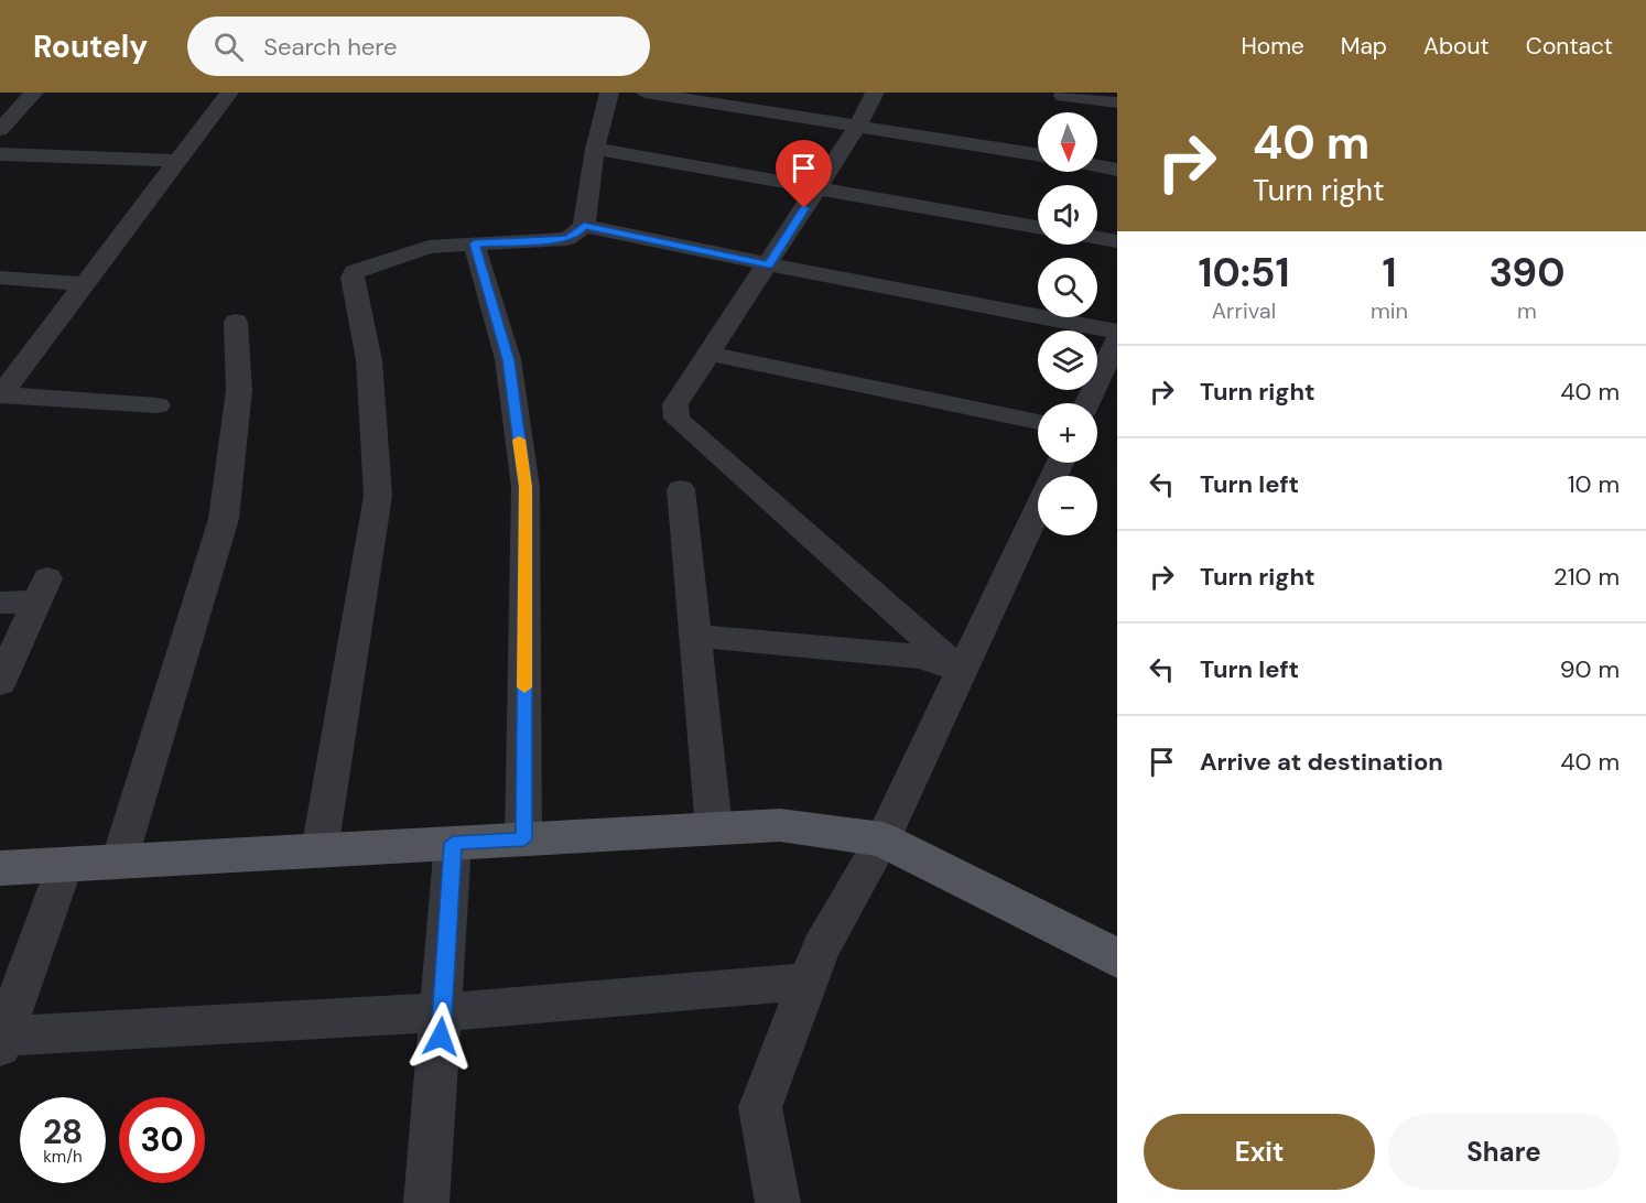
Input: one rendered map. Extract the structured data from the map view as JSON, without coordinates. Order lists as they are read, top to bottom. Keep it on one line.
{"north":"bottom","page":{"header":"Routely","search":"Search here","nav":["Home","Map","About","Contact"],"turn":["40 m","Turn right"],"map_buttons":["+","−"],"eta":["10:51","Arrival","1","min","390","m"],"list":[{"name":"Turn right","value":"40 m"},{"name":"Turn left","value":"10 m"},{"name":"Turn right","value":"210 m"},{"name":"Turn left","value":"90 m"},{"name":"Arrive at destination","value":"40 m"}],"speed":"28 km/h","limit":"30","buttons":["Exit","Share"]}}
